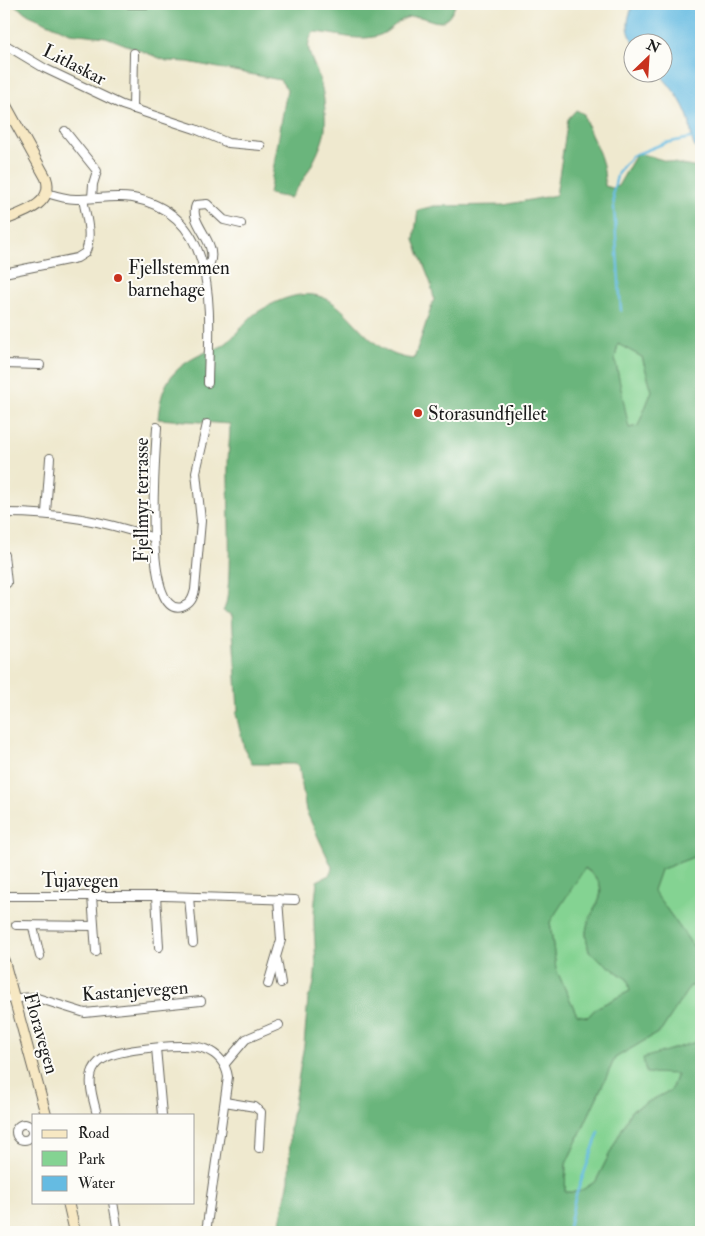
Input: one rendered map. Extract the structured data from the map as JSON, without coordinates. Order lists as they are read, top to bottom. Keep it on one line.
{"streets":{"street":["Litlaskar","Fjellmyr terrasse","Tujavegen","Kastanjevegen","Floravegen"]},"crossings":[["Kastanjevegen","Floravegen"]],"places":["Fjellstemmen barnehage","Storasundfjellet"],"legend":["Road","Park","Water"],"north":"top right"}
